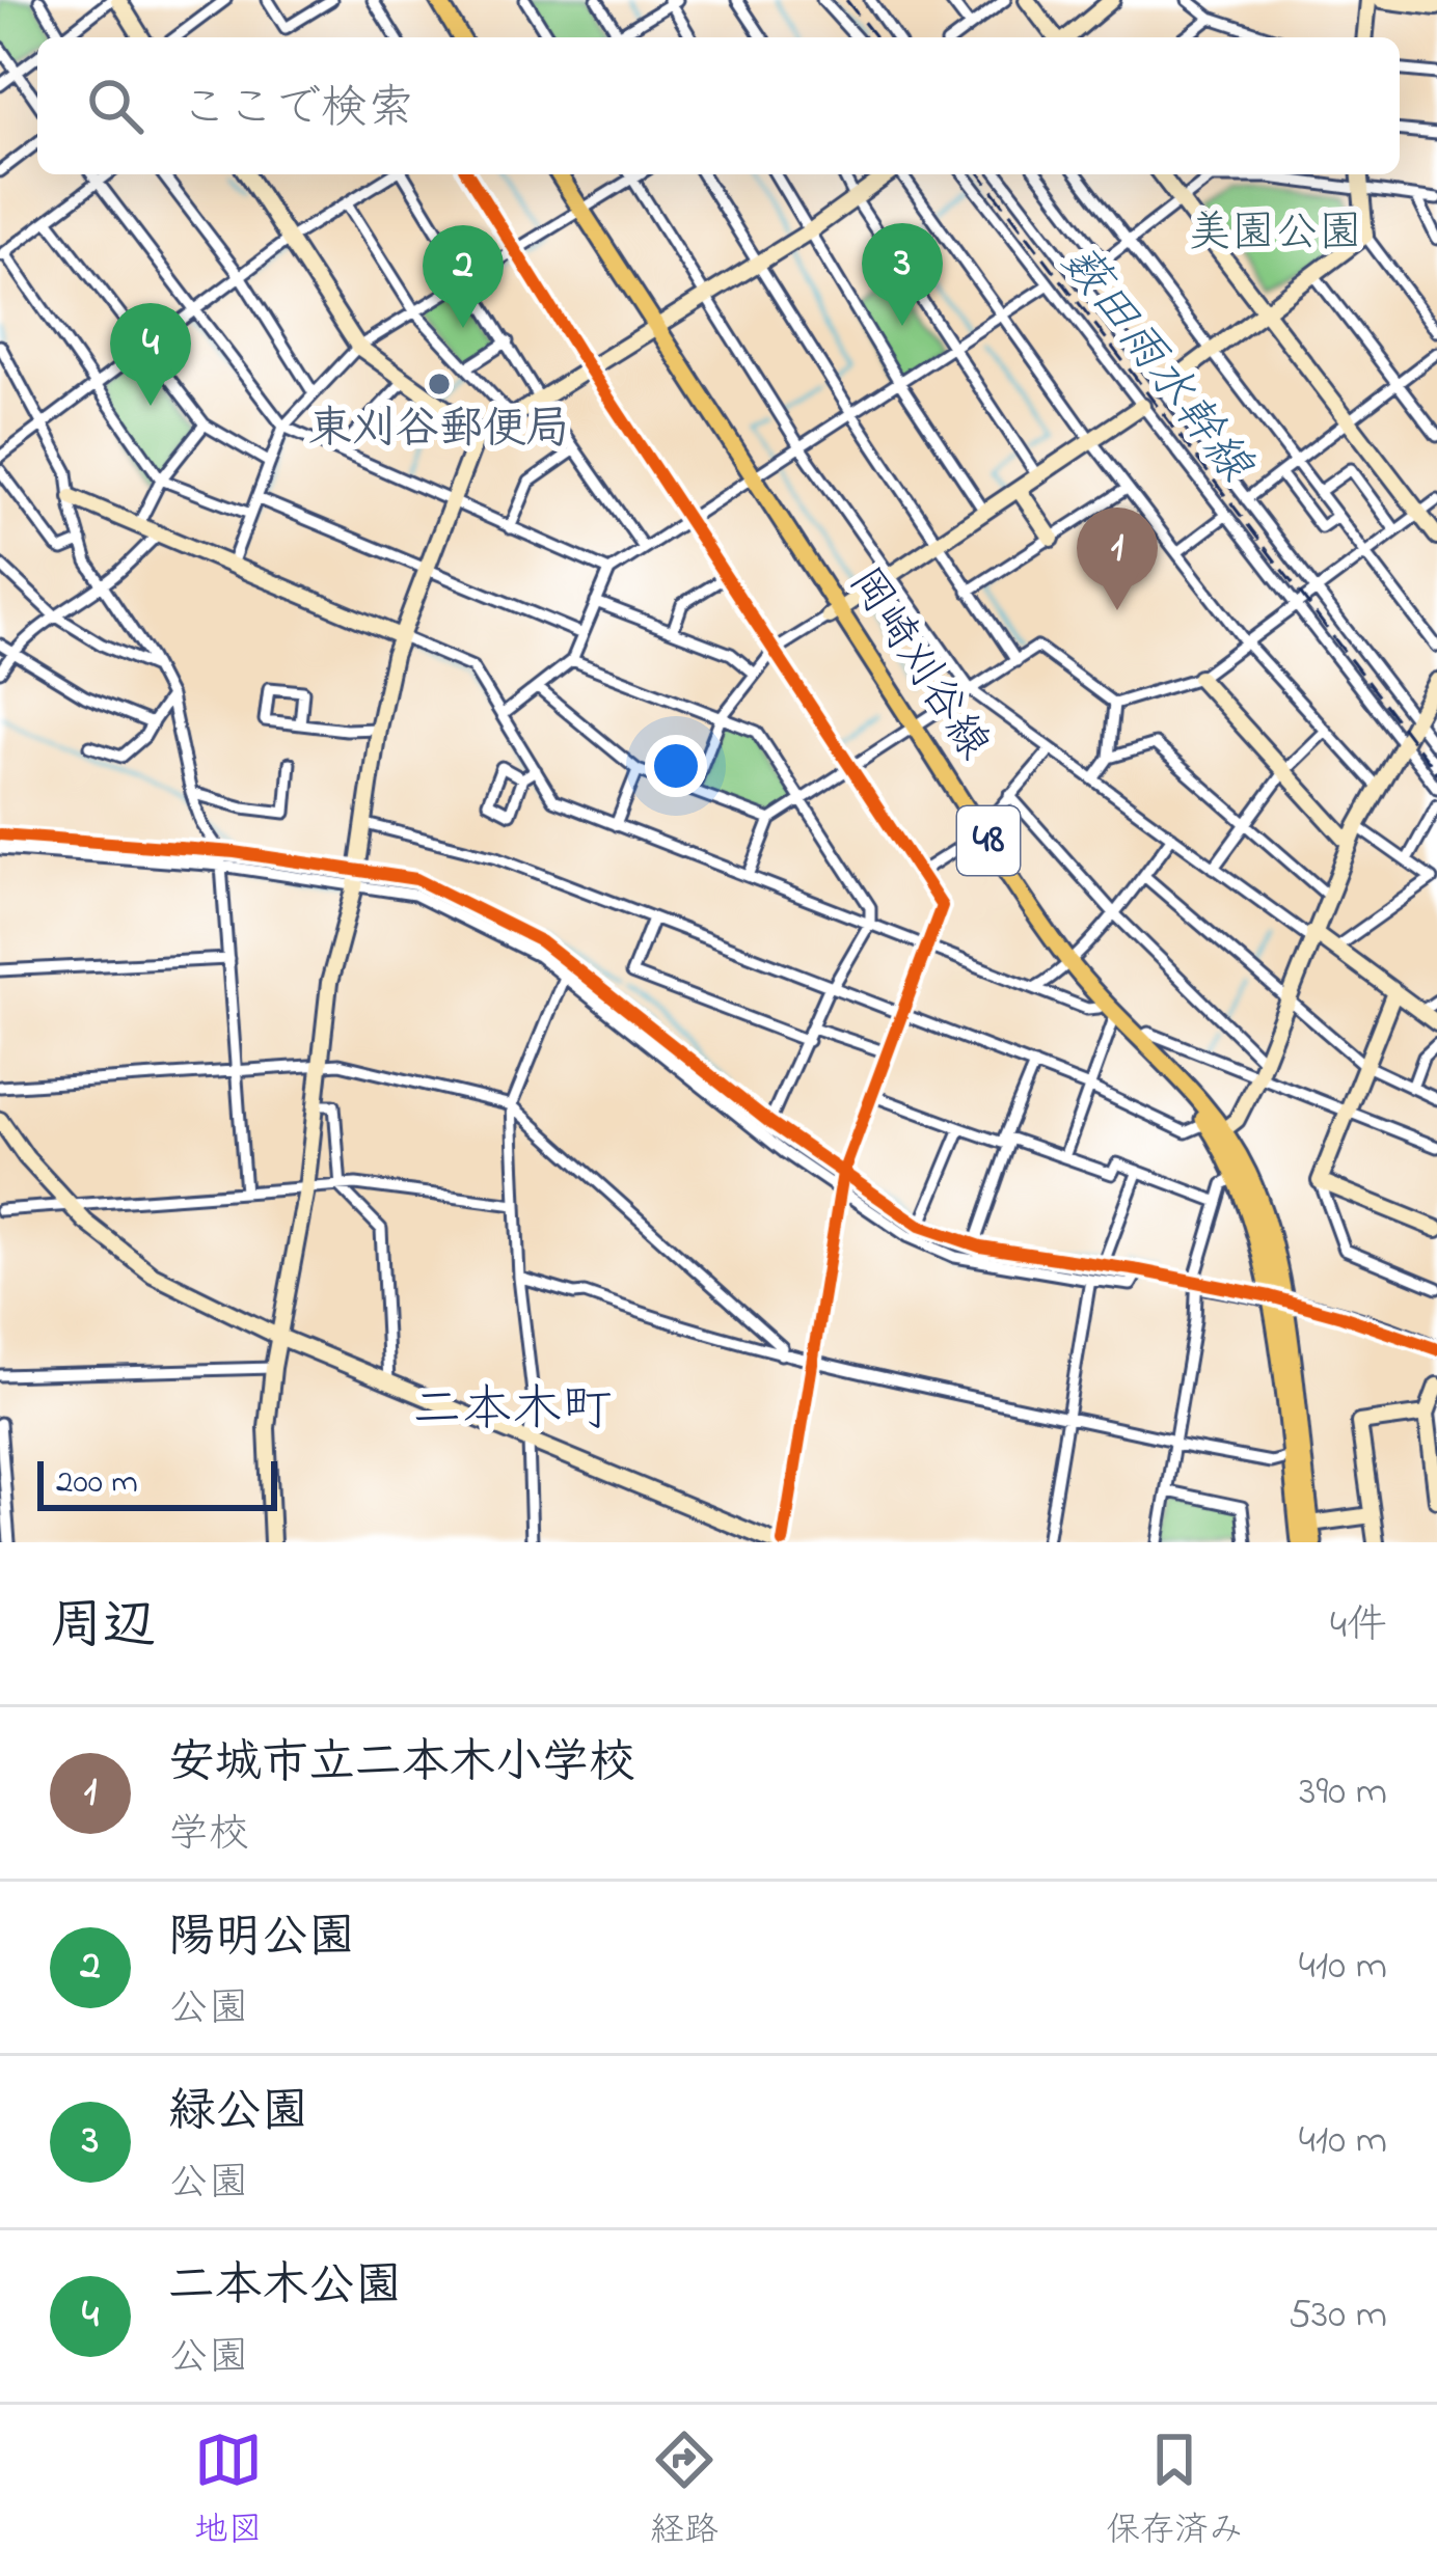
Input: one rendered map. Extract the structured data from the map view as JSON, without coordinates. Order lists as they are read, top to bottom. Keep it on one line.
{"streets":{"main road":["岡崎刈谷線","48"]},"districts":["二本木町"],"water":["薮田雨水幹線"],"parks":["美園公園"],"places":["東刈谷郵便局"],"scale_bar":"200 m","page":{"search":"ここで検索","pins":["3","2","4","1"],"scale":"200 m","heading":["周辺","4件"],"list":[{"mark":"1","name":"安城市立二本木小学校","note":"学校","value":"390 m"},{"mark":"2","name":"陽明公園","note":"公園","value":"410 m"},{"mark":"3","name":"緑公園","note":"公園","value":"410 m"},{"mark":"4","name":"二本木公園","note":"公園","value":"530 m"}],"nav":["地図","経路","保存済み"]}}
